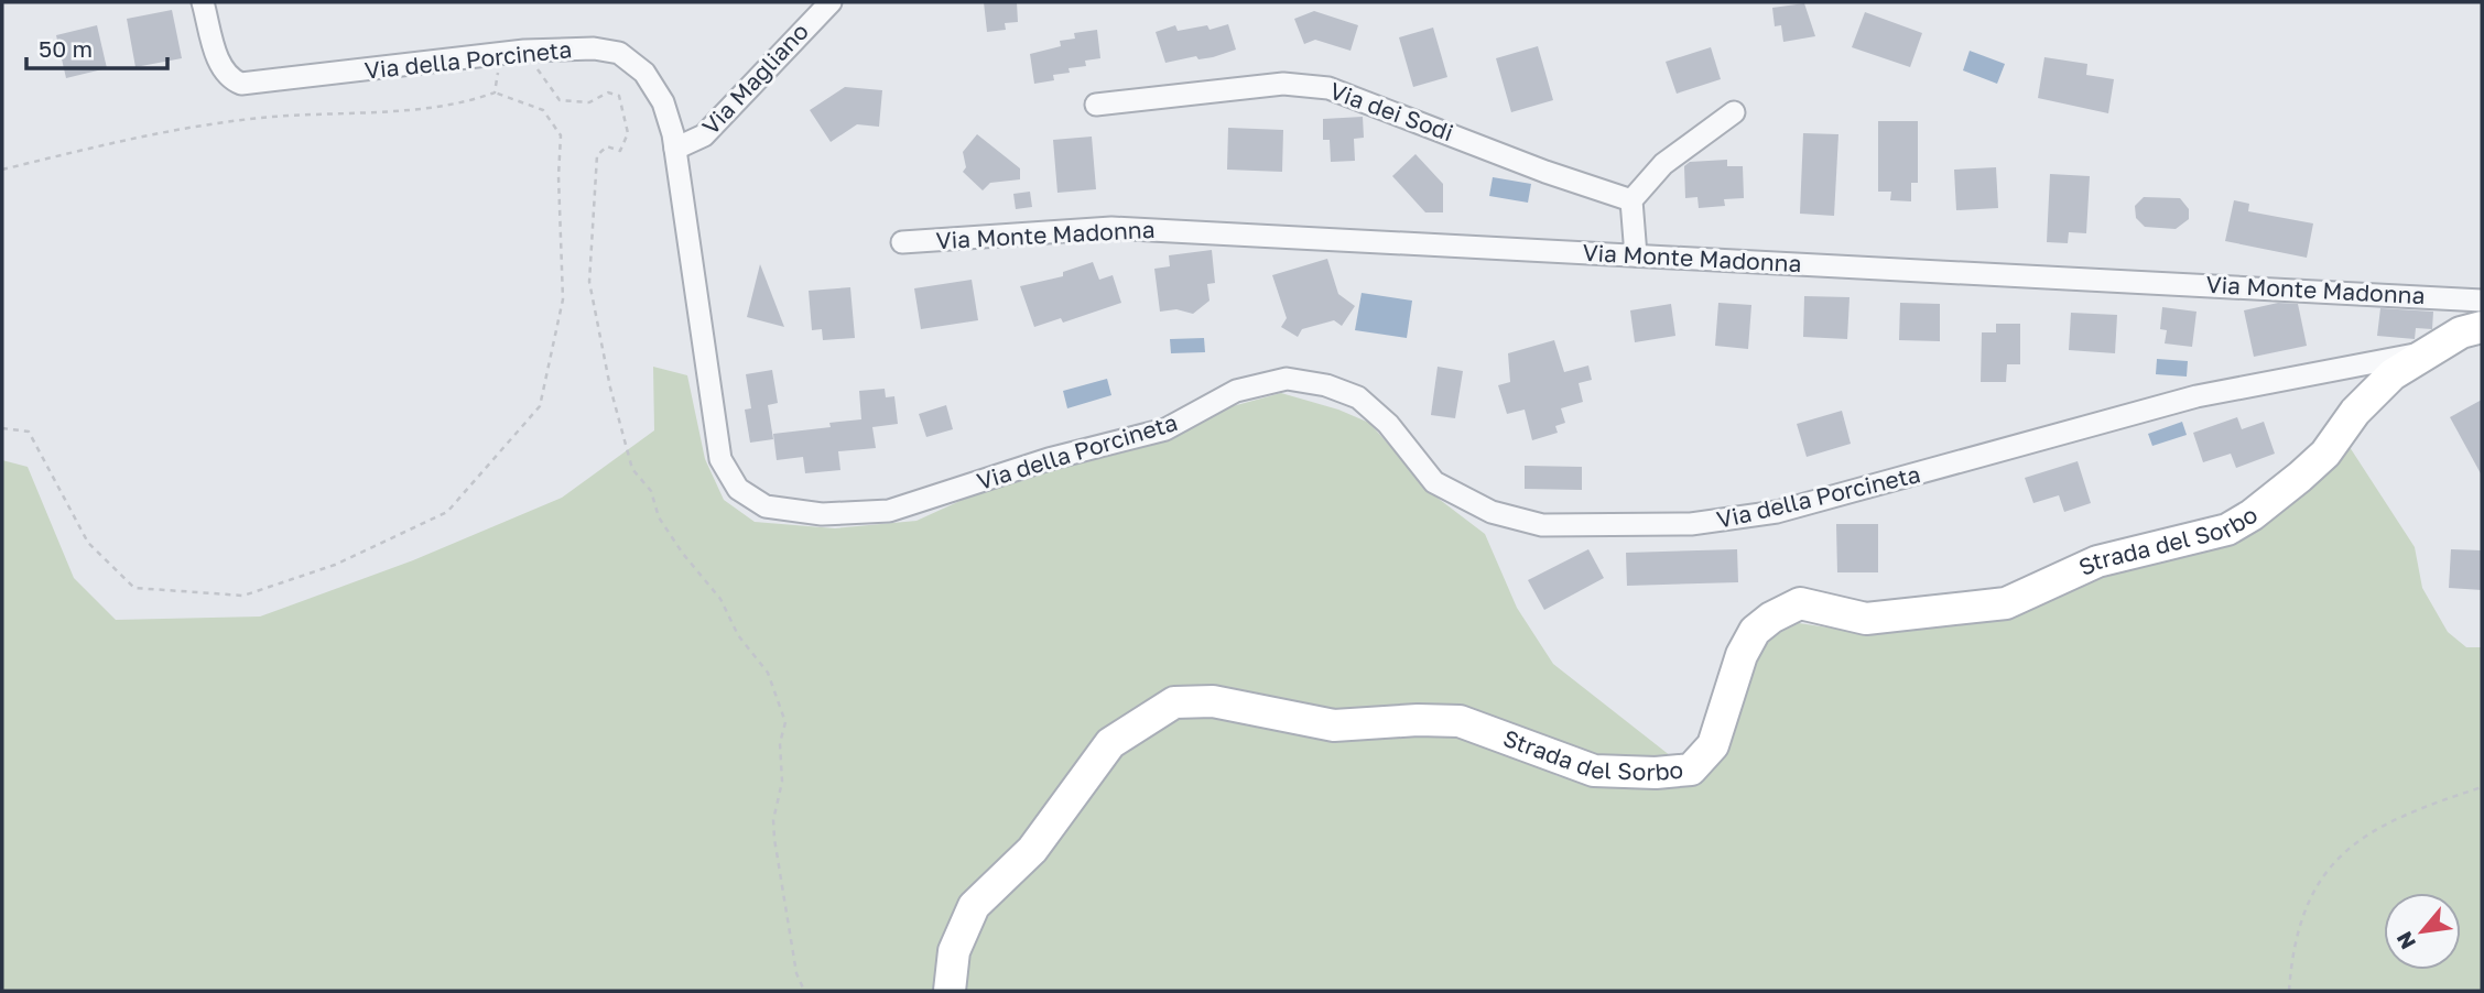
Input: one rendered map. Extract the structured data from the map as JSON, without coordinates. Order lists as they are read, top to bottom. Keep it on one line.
{"streets":{"street":["Via della Porcineta","Via Magliano","Via dei Sodi","Via Monte Madonna","Strada del Sorbo"]},"crossings":[["Via della Porcineta","Via Magliano"],["Via della Porcineta","Strada del Sorbo"]],"scale_bar":"50 m","north":"bottom left"}
